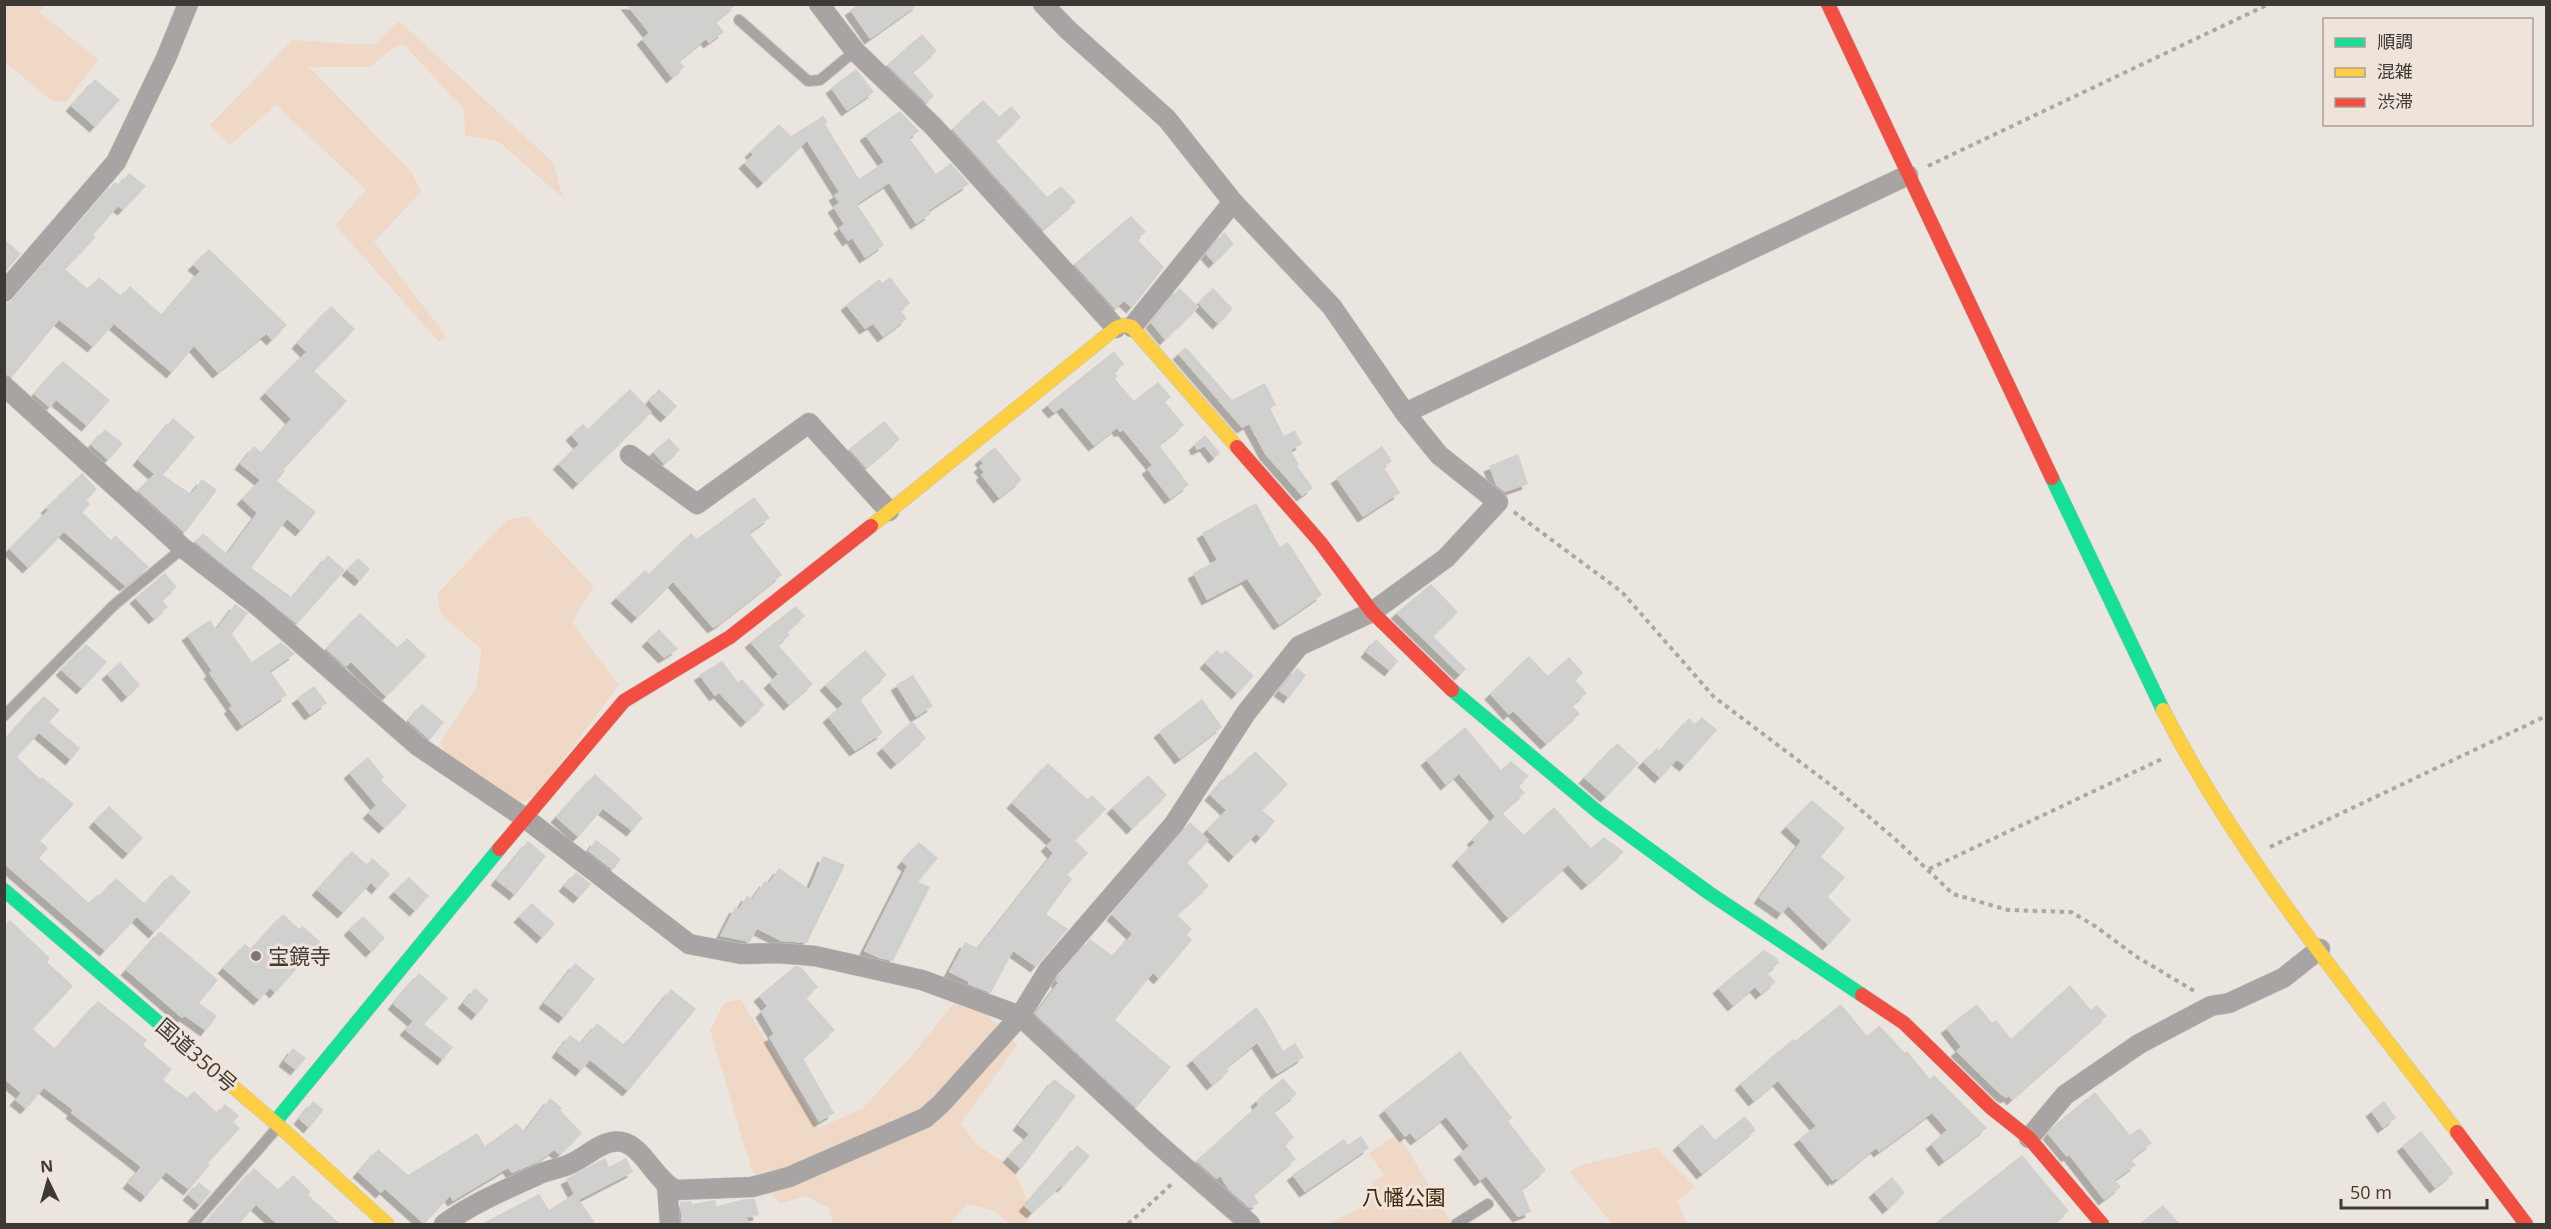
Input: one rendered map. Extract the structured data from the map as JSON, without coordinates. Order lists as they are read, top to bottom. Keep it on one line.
{"streets":{"main road":["国道350号"]},"parks":["八幡公園"],"places":["宝鏡寺"],"legend":["順調","混雑","渋滞"],"scale_bar":"50 m","north":"top"}
